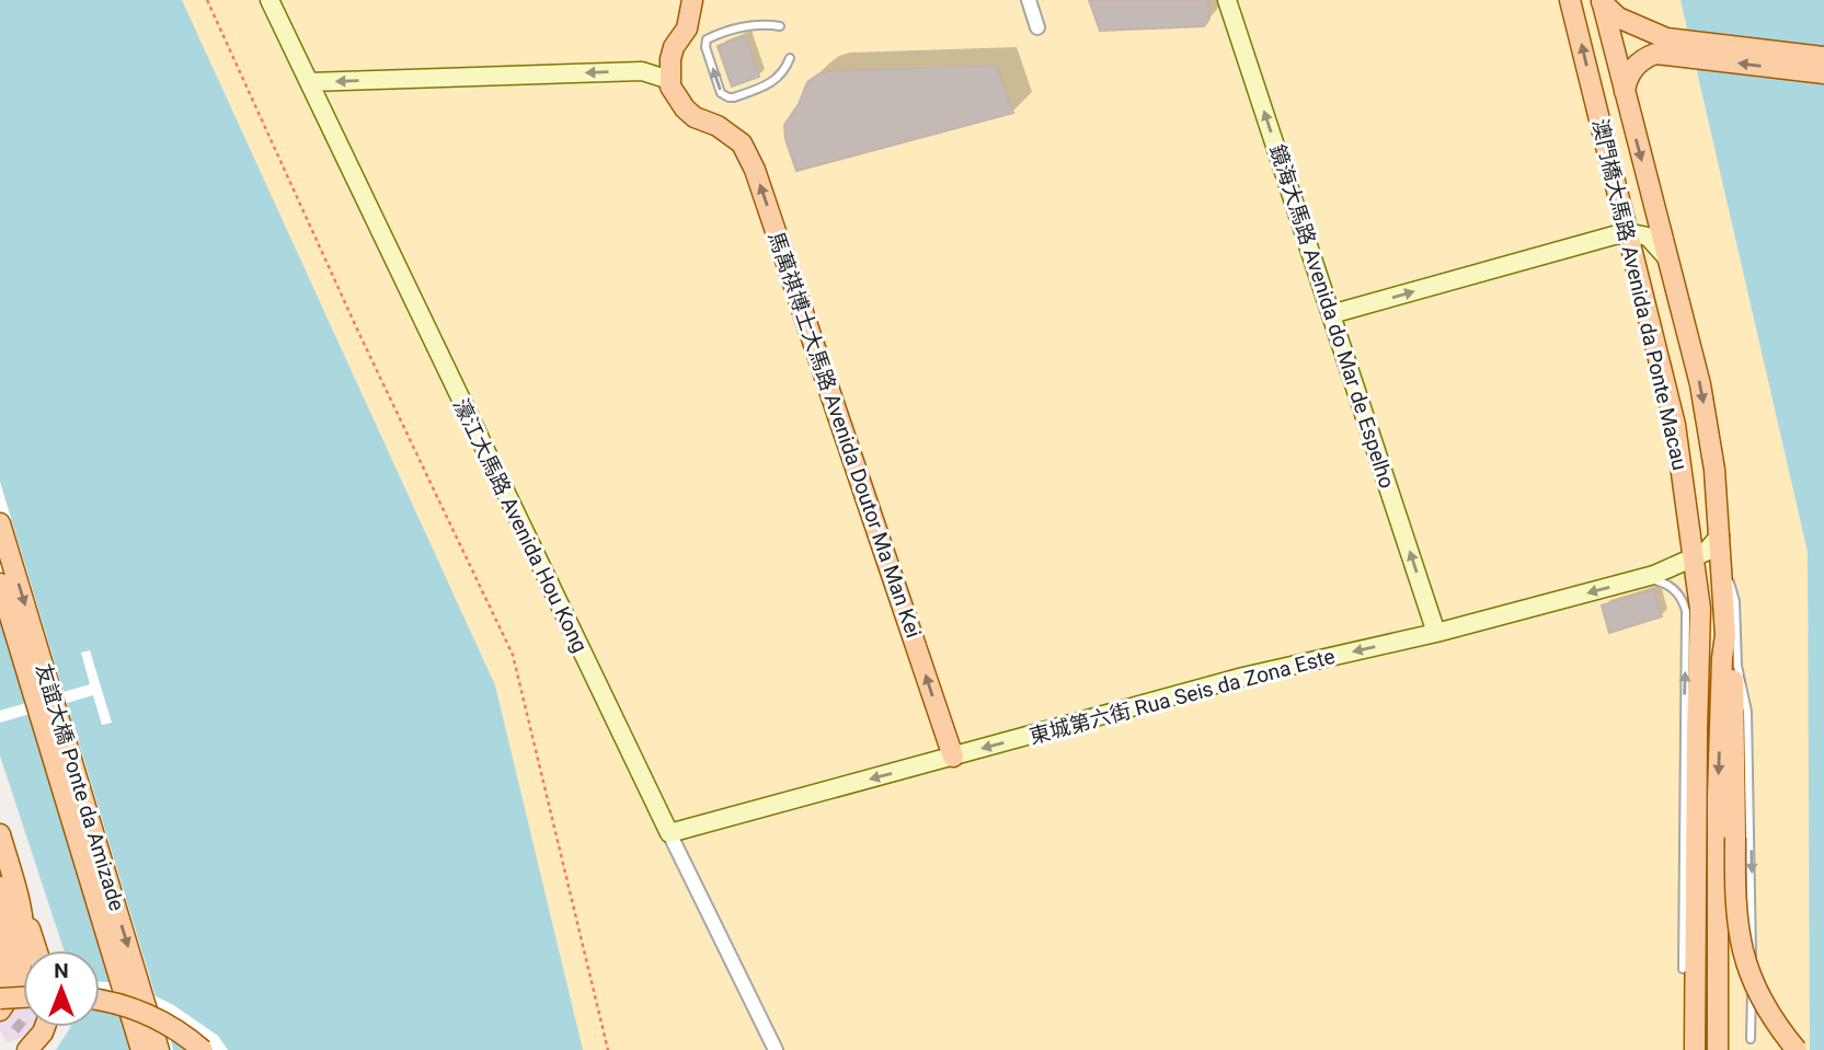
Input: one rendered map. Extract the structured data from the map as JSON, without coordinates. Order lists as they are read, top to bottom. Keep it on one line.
{"streets":{"main road":["澳門橋大馬路 Avenida da Ponte Macau","鏡海大馬路 Avenida do Mar de Espelho","馬萬祺博士大馬路 Avenida Doutor Ma Man Kei","濠江大馬路 Avenida Hou Kong","東城第六街 Rua Seis da Zona Este","友誼大橋 Ponte da Amizade"]},"crossings":[["澳門橋大馬路 Avenida da Ponte Macau","東城第六街 Rua Seis da Zona Este"],["鏡海大馬路 Avenida do Mar de Espelho","東城第六街 Rua Seis da Zona Este"],["馬萬祺博士大馬路 Avenida Doutor Ma Man Kei","東城第六街 Rua Seis da Zona Este"],["濠江大馬路 Avenida Hou Kong","東城第六街 Rua Seis da Zona Este"]],"one_way":["鏡海大馬路 Avenida do Mar de Espelho","馬萬祺博士大馬路 Avenida Doutor Ma Man Kei","東城第六街 Rua Seis da Zona Este"],"north":"top"}
